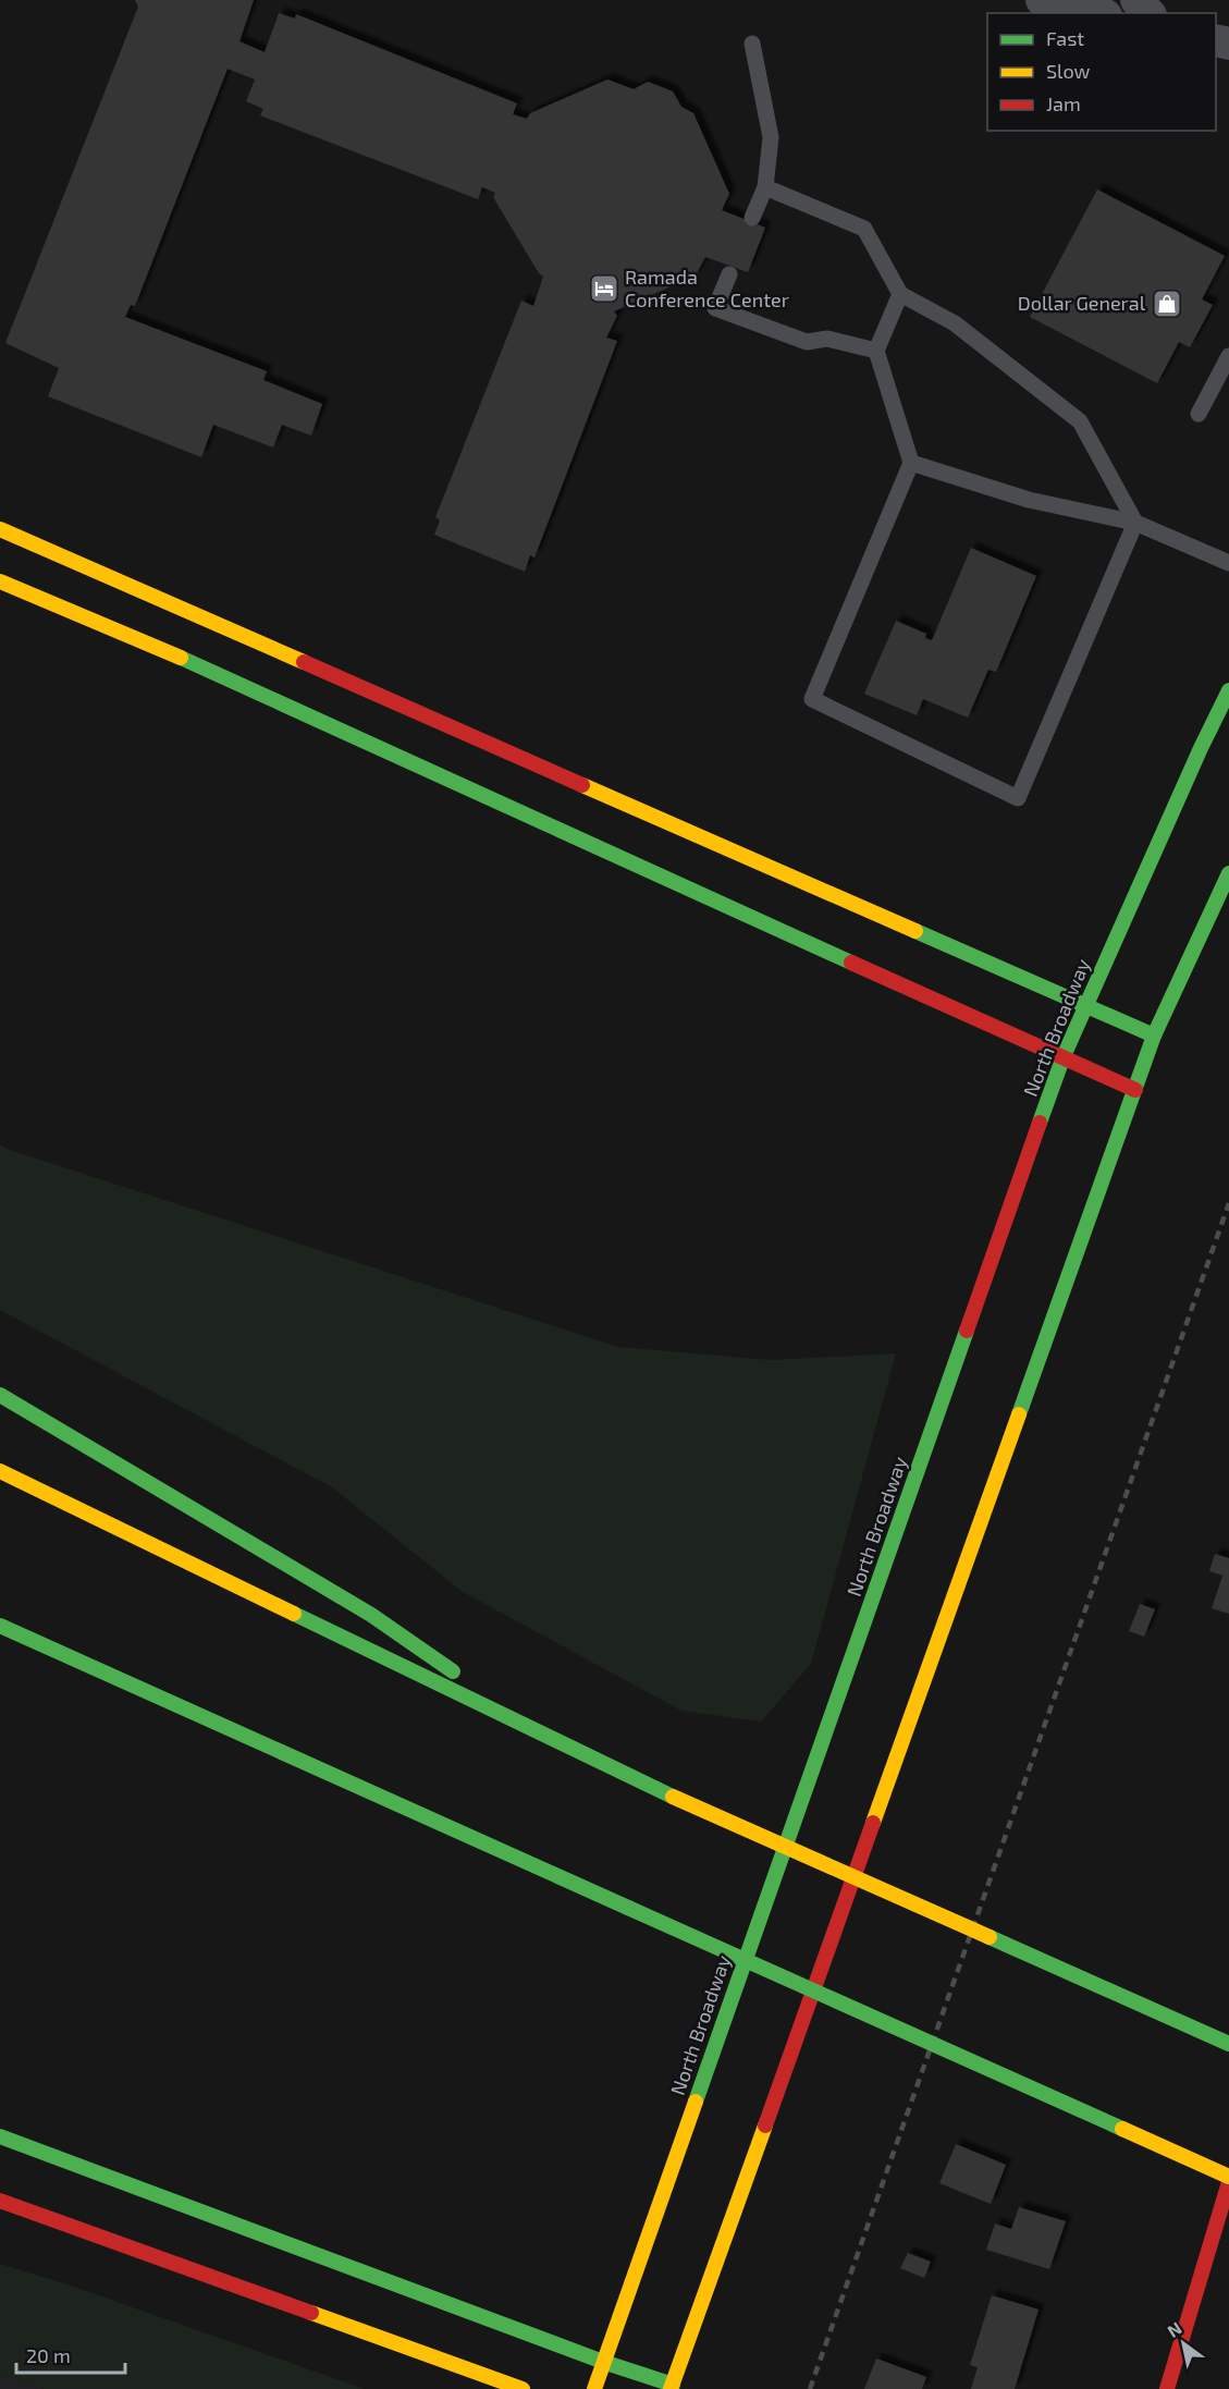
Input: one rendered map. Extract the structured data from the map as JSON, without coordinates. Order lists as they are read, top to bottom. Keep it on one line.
{"streets":{"main road":["North Broadway"]},"places":{"hotel":["Ramada Conference Center"],"shop":["Dollar General"]},"legend":["Fast","Slow","Jam"],"scale_bar":"20 m","north":"top left"}
